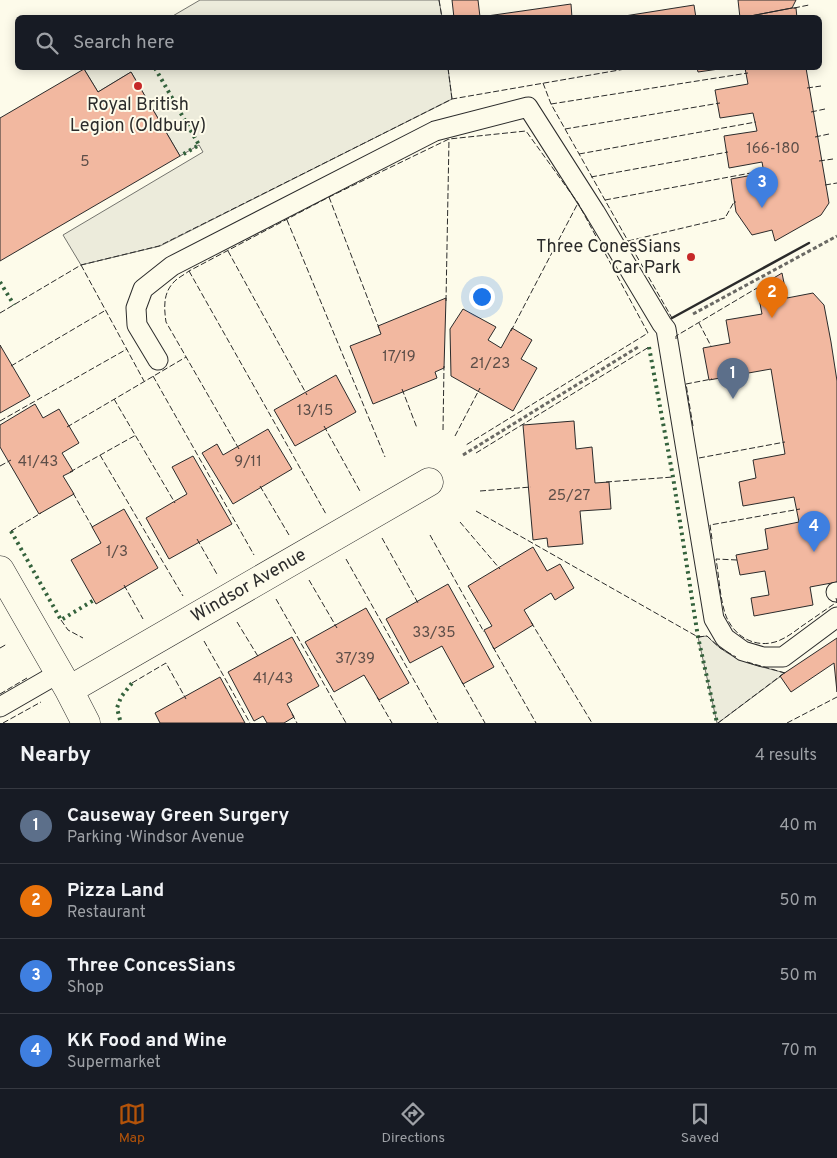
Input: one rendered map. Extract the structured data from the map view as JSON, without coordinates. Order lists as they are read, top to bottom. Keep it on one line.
{"streets":{"street":["Windsor Avenue"]},"places":["Royal British Legion (Oldbury)","Three ConesSians Car Park"],"house_numbers":["166-180","5","17/19","21/23","13/15","41/43","9/11","25/27","1/3","33/35","37/39","41/43"],"page":{"search":"Search here","pins":["3","2","1","4"],"heading":["Nearby","4 results"],"list":[{"mark":"1","name":"Causeway Green Surgery","note":"Parking · Windsor Avenue","value":"40 m"},{"mark":"2","name":"Pizza Land","note":"Restaurant","value":"50 m"},{"mark":"3","name":"Three ConcesSians","note":"Shop","value":"50 m"},{"mark":"4","name":"KK Food and Wine","note":"Supermarket","value":"70 m"}],"nav":["Map","Directions","Saved"]}}
